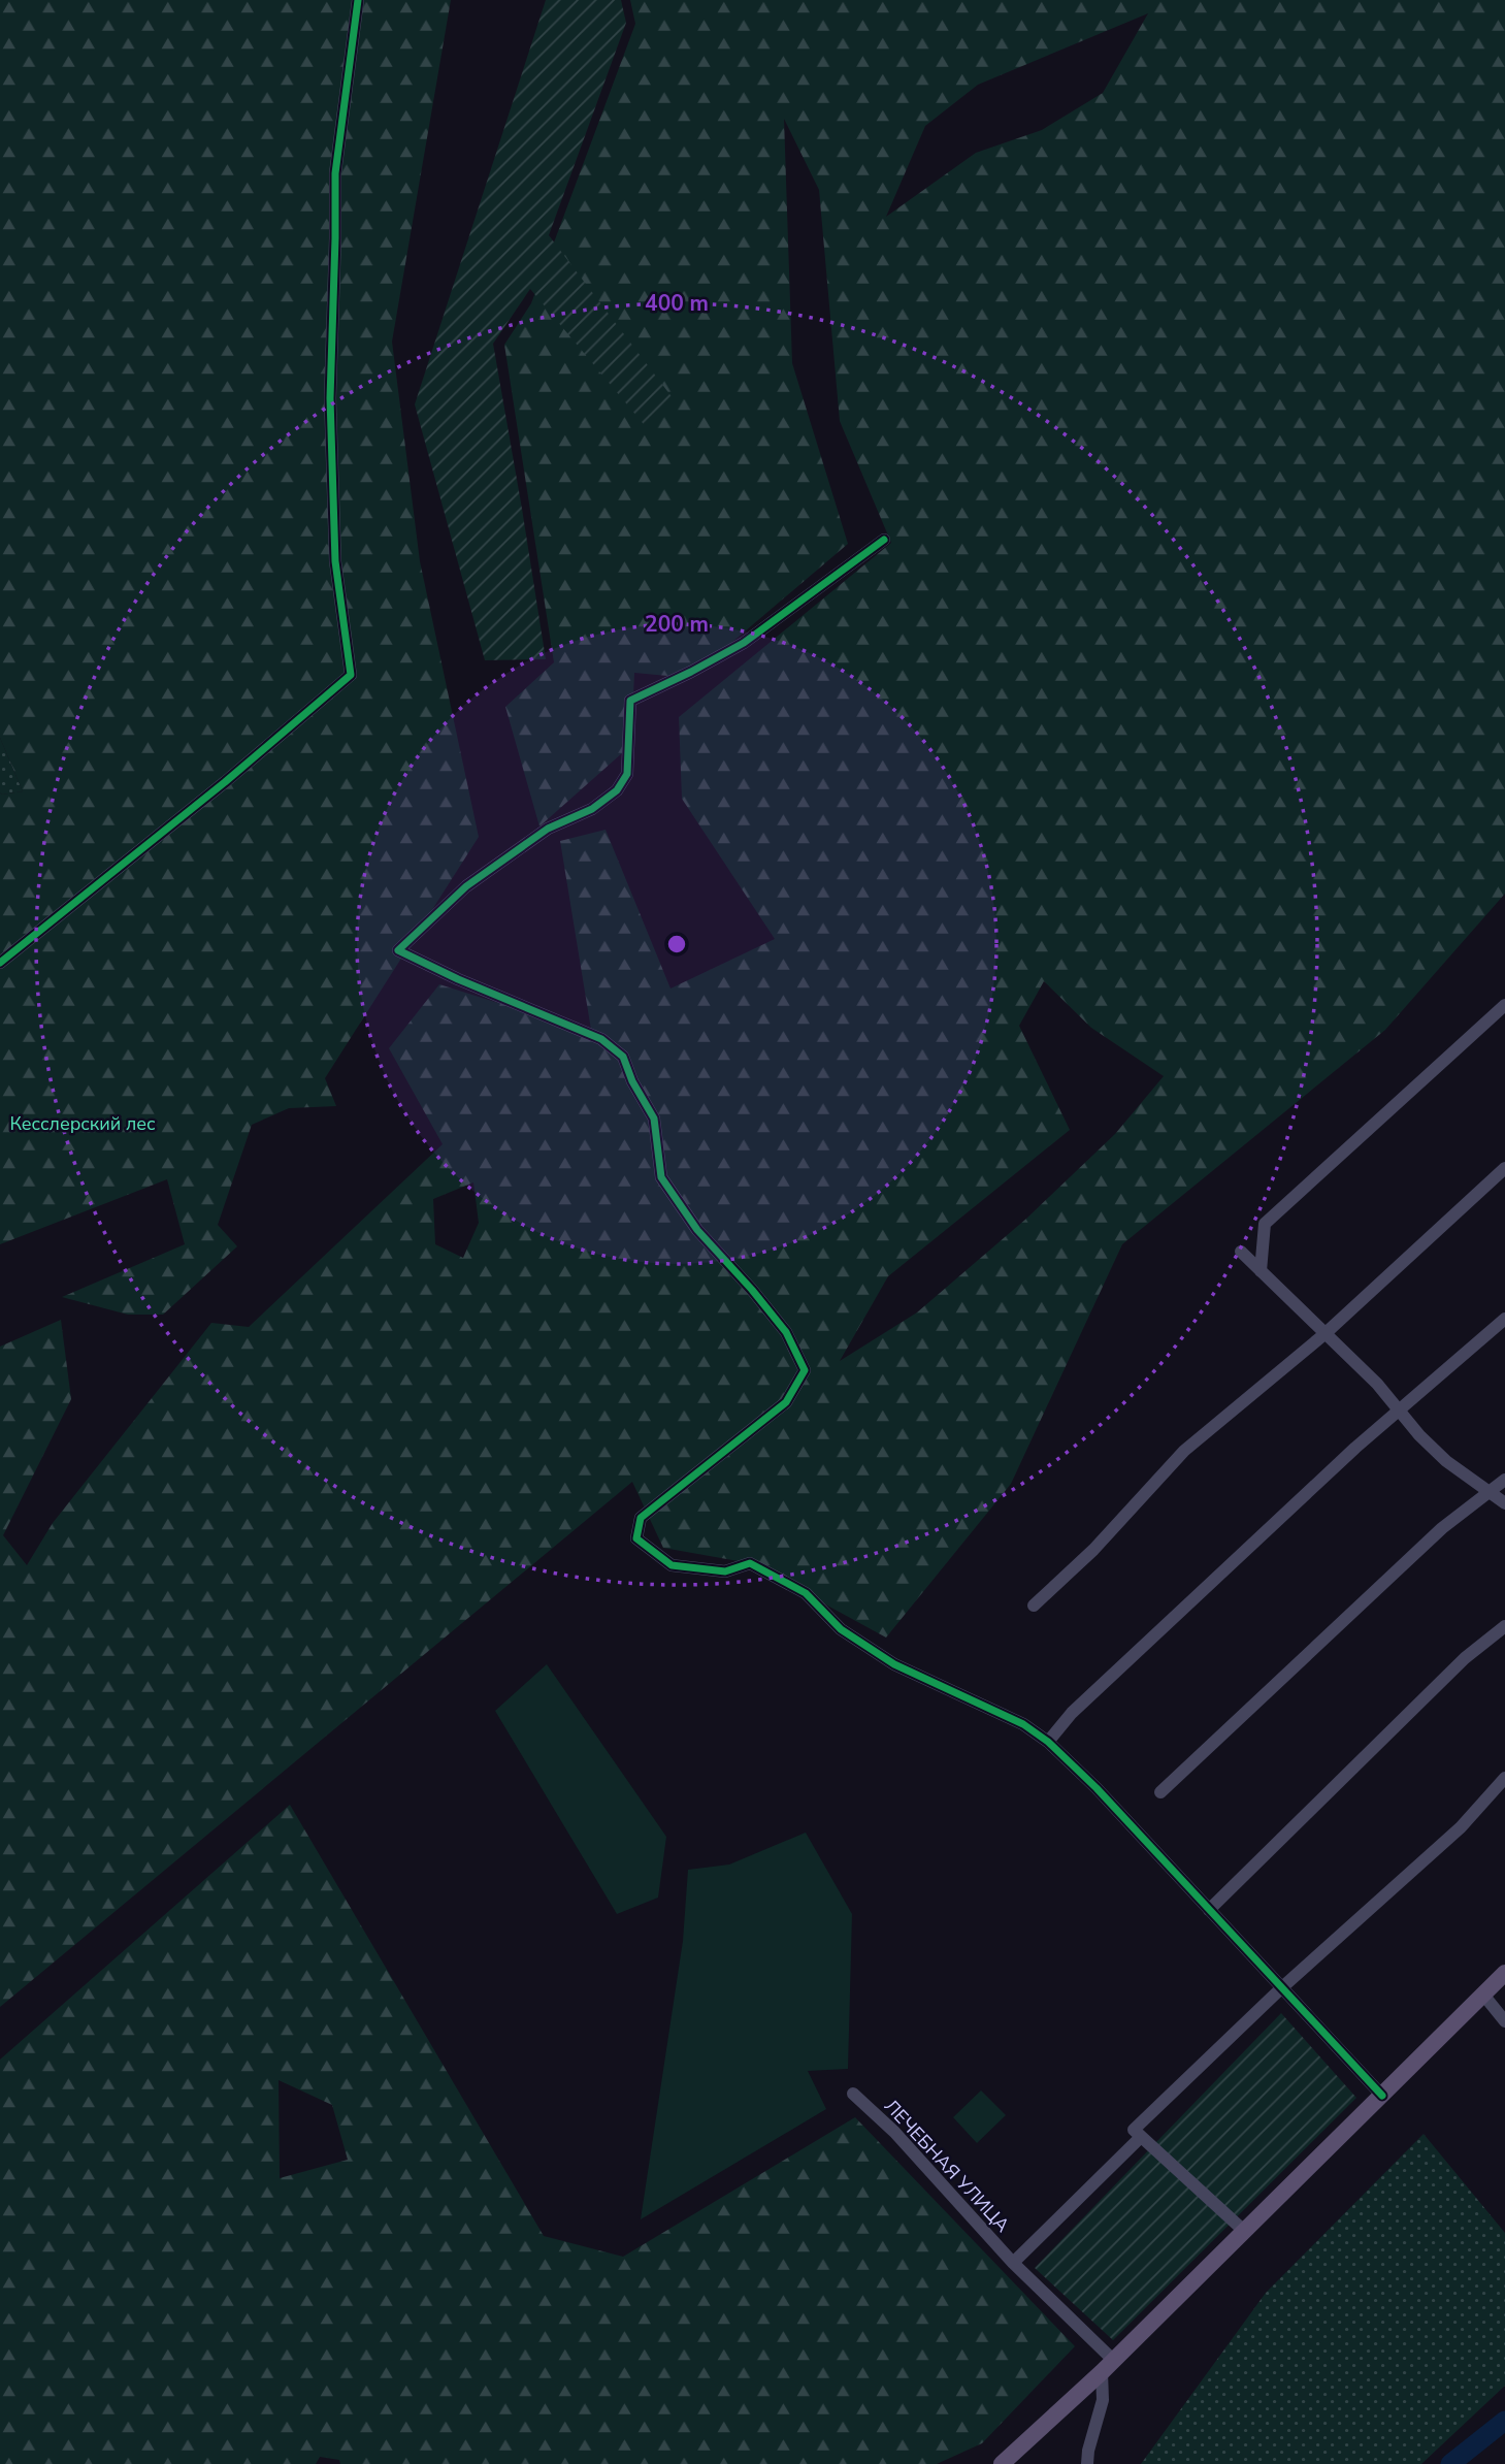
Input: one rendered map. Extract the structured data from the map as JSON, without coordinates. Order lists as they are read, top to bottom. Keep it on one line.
{"streets":{"street":["ЛЕЧЕБНАЯ УЛИЦА"]},"parks":["Кесслерский лес"],"rings":["400 m","200 m"]}
